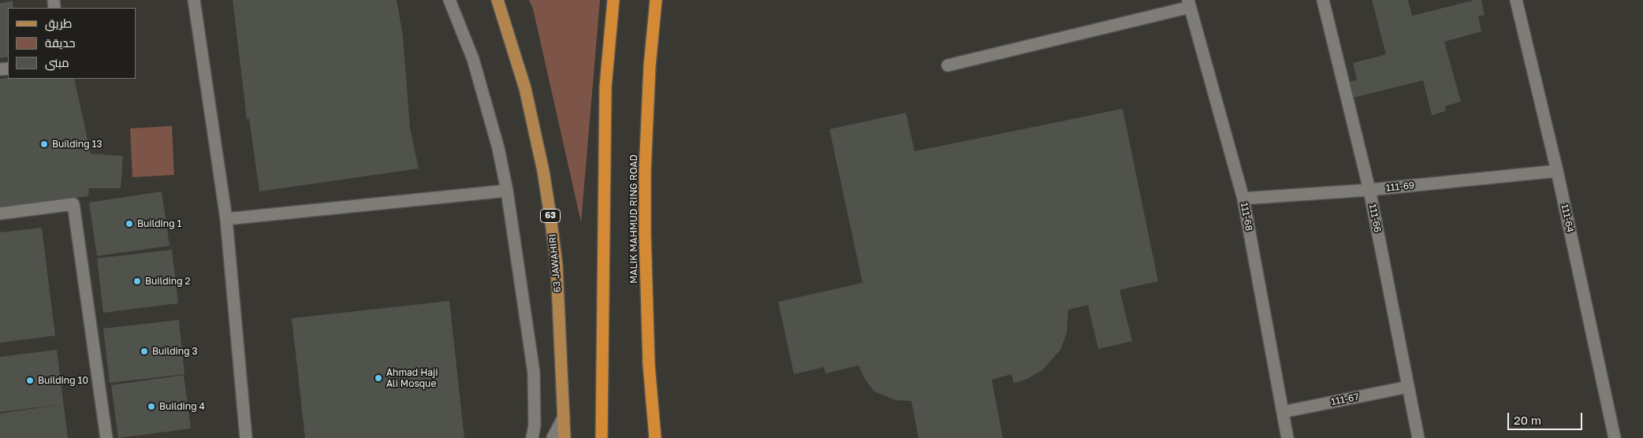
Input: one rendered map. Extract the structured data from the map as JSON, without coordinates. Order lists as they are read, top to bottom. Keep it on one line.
{"streets":{"highway":["MALIK MAHMUD RING ROAD"],"main road":["63","63 JAWAHIRI"],"street":["111-69","111-68","111-66","111-64","111-67"]},"crossings":[["111-69","111-68"],["111-69","111-66"],["111-69","111-64"],["111-68","111-67"],["111-66","111-67"]],"places":["Building 13","Building 1","Building 2","Building 3","Ahmad Haji Ali Mosque","Building 10","Building 4"],"legend":["طريق","حديقة","مبنى"],"scale_bar":"20 m"}
